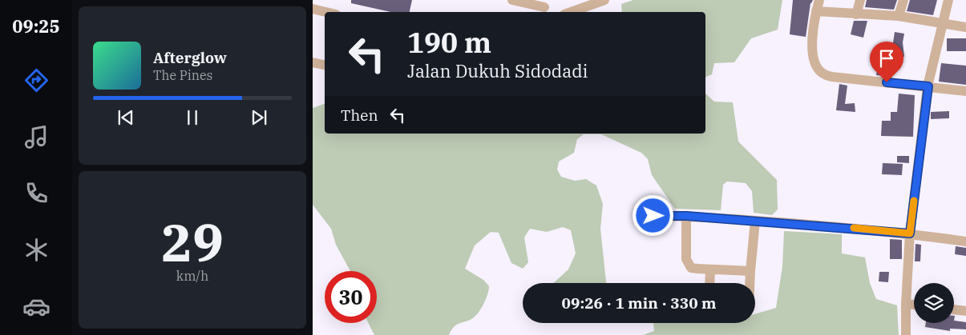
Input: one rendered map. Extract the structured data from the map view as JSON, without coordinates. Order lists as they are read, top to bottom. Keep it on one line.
{"page":{"tabs":"09:25","turn":["190 m","Jalan Dukuh Sidodadi"],"song":["Afterglow","The Pines"],"then":"Then","tile":["29","km/h"],"limit":"30","trip":"09:26 · 1 min · 330 m"}}
